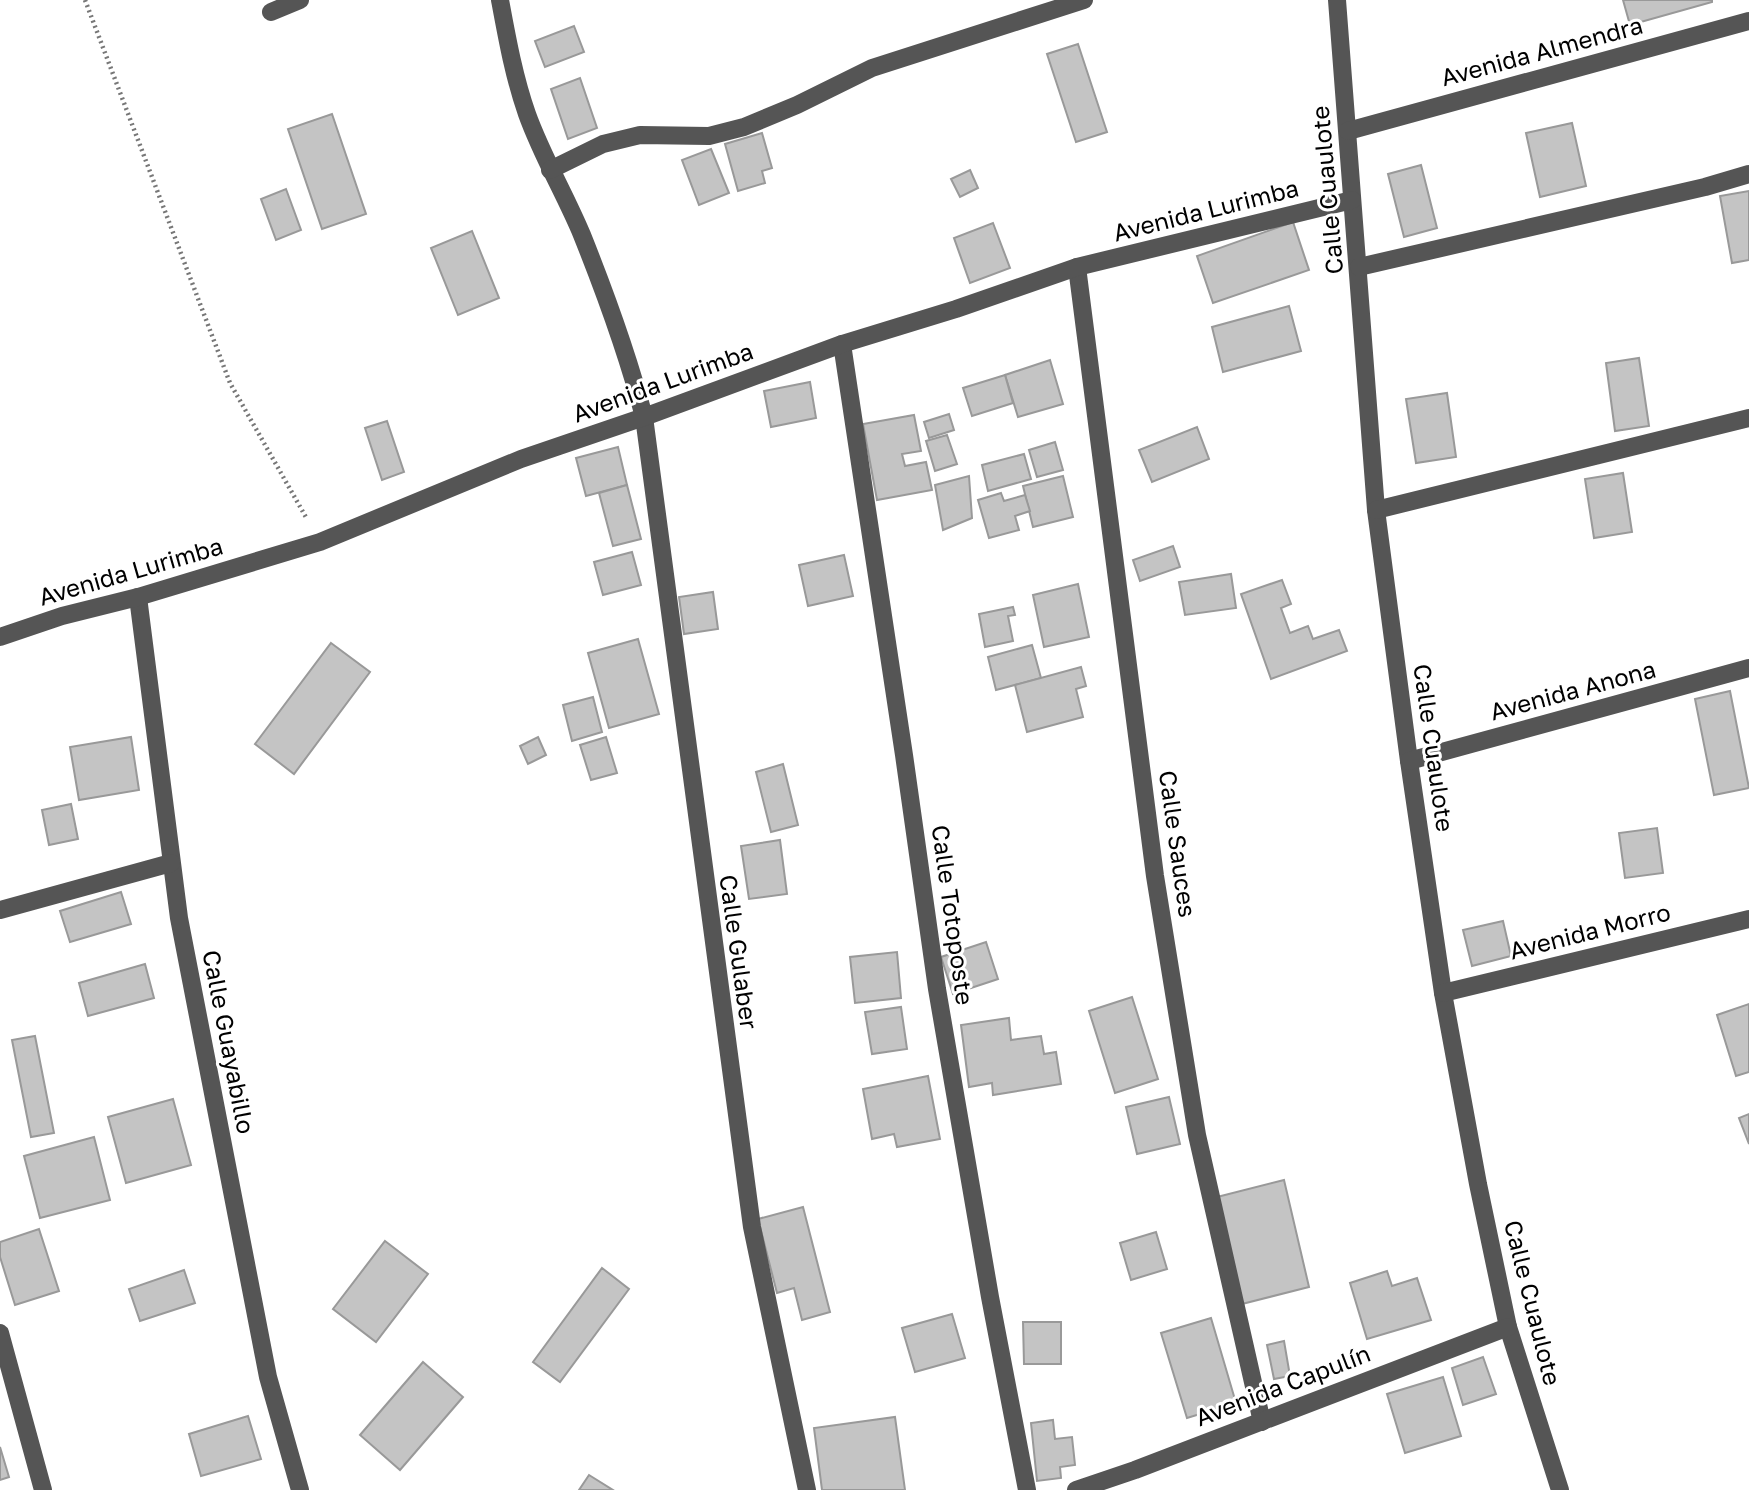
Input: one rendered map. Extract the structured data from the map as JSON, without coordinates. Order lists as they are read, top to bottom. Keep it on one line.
{"streets":{"street":["Avenida Almendra","Calle Cuaulote","Avenida Lurimba","Avenida Anona","Calle Sauces","Calle Totoposte","Avenida Morro","Calle Gulaber","Calle Guayabillo","Avenida Capulín"]},"crossings":[["Avenida Almendra","Calle Cuaulote"],["Calle Cuaulote","Avenida Lurimba"],["Calle Cuaulote","Avenida Anona"],["Calle Cuaulote","Avenida Morro"],["Calle Cuaulote","Avenida Capulín"],["Avenida Lurimba","Calle Sauces"],["Avenida Lurimba","Calle Totoposte"],["Avenida Lurimba","Calle Gulaber"],["Avenida Lurimba","Calle Guayabillo"],["Calle Sauces","Avenida Capulín"]]}
